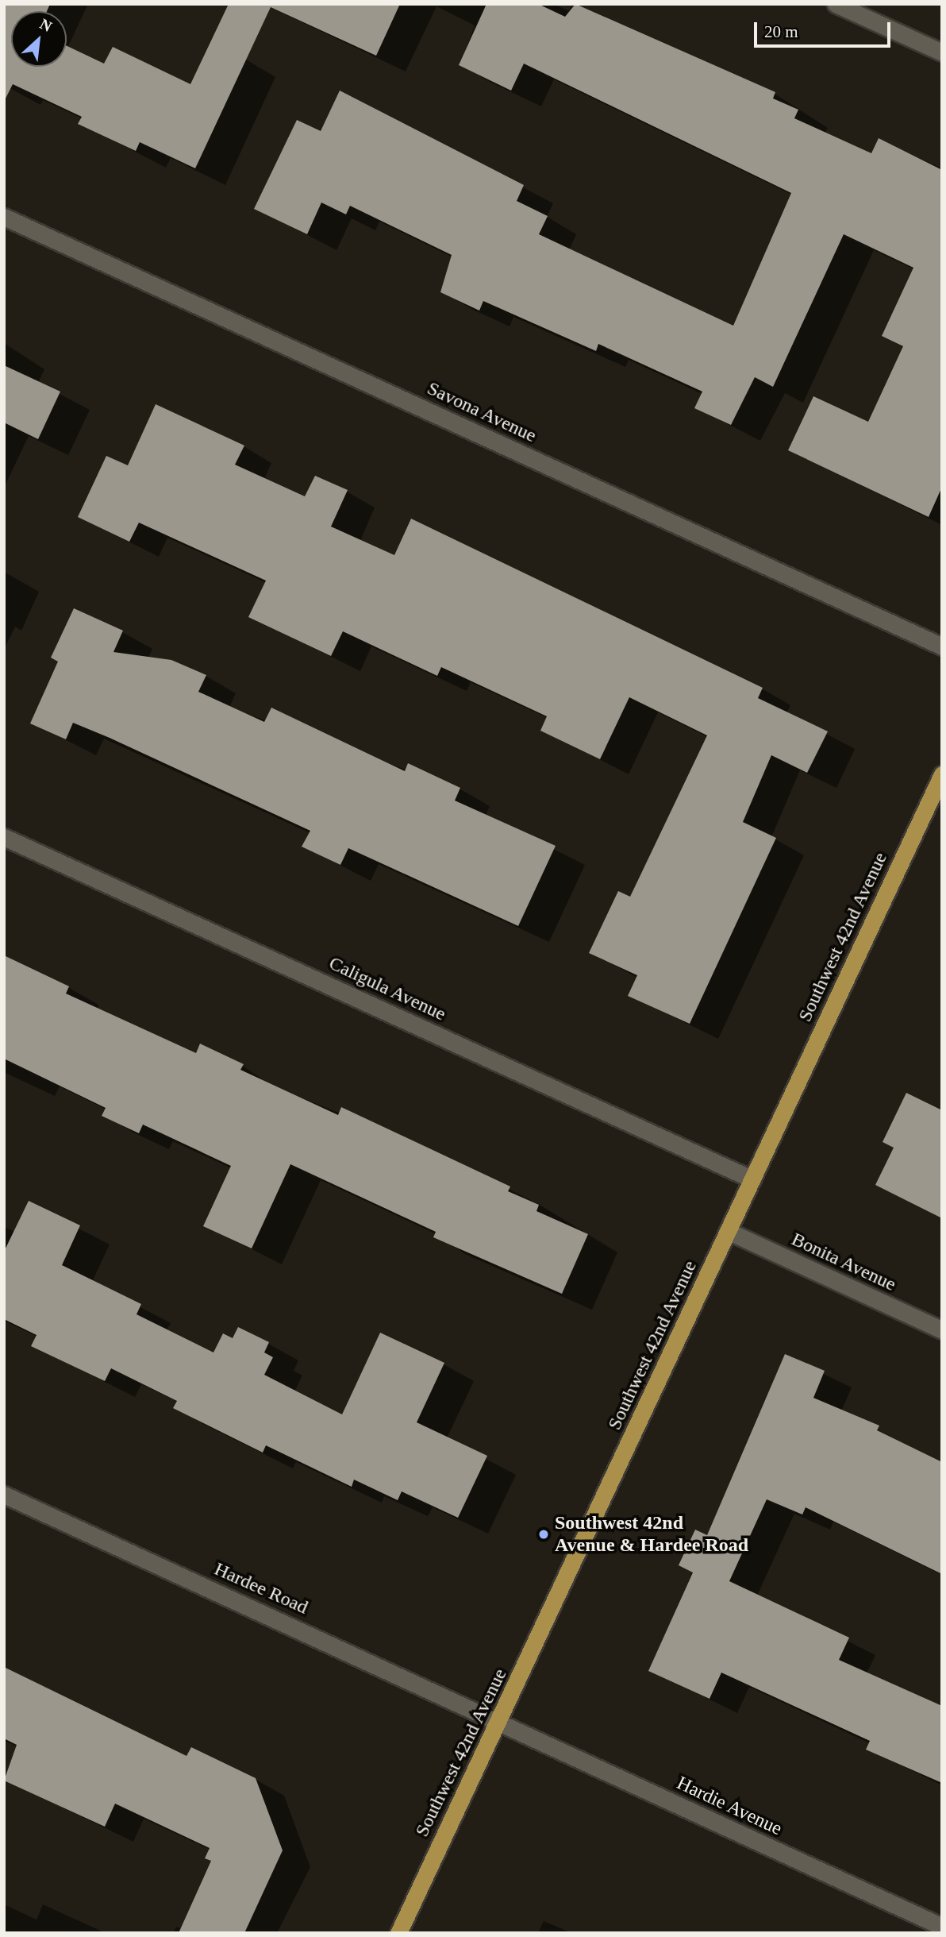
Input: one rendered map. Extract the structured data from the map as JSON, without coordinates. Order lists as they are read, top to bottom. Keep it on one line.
{"streets":{"main road":["Southwest 42nd Avenue"],"street":["Savona Avenue","Caligula Avenue","Bonita Avenue","Hardee Road","Hardie Avenue"]},"crossings":[["Southwest 42nd Avenue","Caligula Avenue"],["Southwest 42nd Avenue","Bonita Avenue"],["Southwest 42nd Avenue","Hardee Road"],["Southwest 42nd Avenue","Hardie Avenue"],["Hardee Road","Hardie Avenue"]],"places":["Southwest 42nd Avenue & Hardee Road"],"scale_bar":"20 m","north":"top right"}
